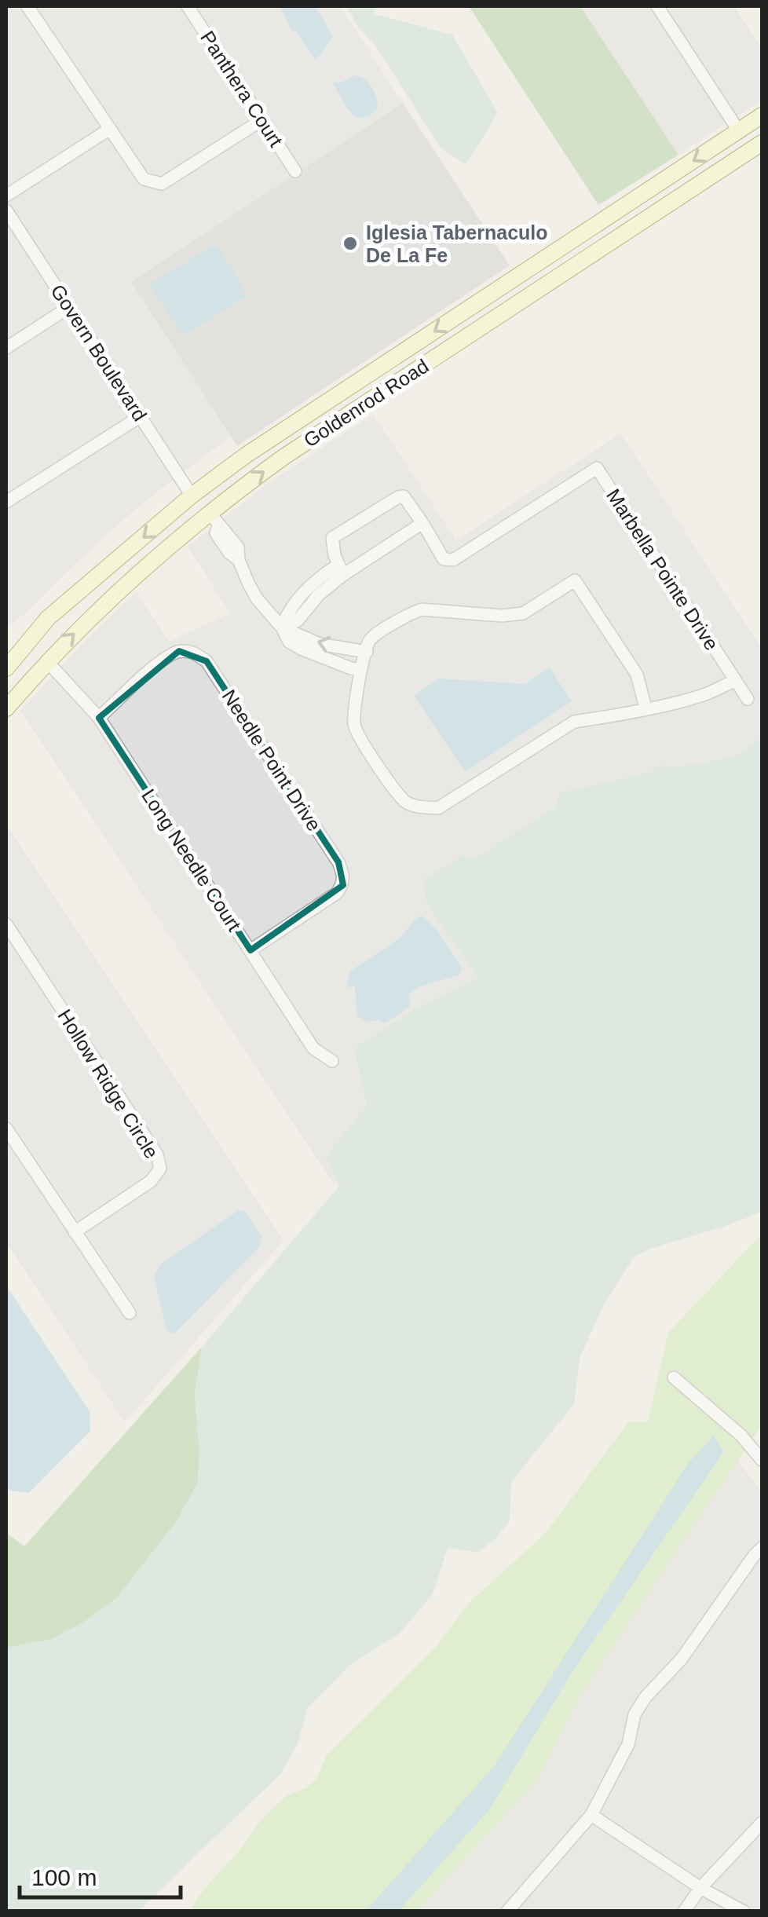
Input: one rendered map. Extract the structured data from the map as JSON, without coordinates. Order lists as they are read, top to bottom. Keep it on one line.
{"streets":{"main road":["Goldenrod Road"],"street":["Panthera Court","Govern Boulevard","Marbella Pointe Drive","Needle Point Drive","Long Needle Court","Hollow Ridge Circle"]},"crossings":[["Govern Boulevard","Goldenrod Road"],["Goldenrod Road","Long Needle Court"],["Needle Point Drive","Long Needle Court"]],"places":["Iglesia Tabernaculo De La Fe"],"scale_bar":"100 m"}
